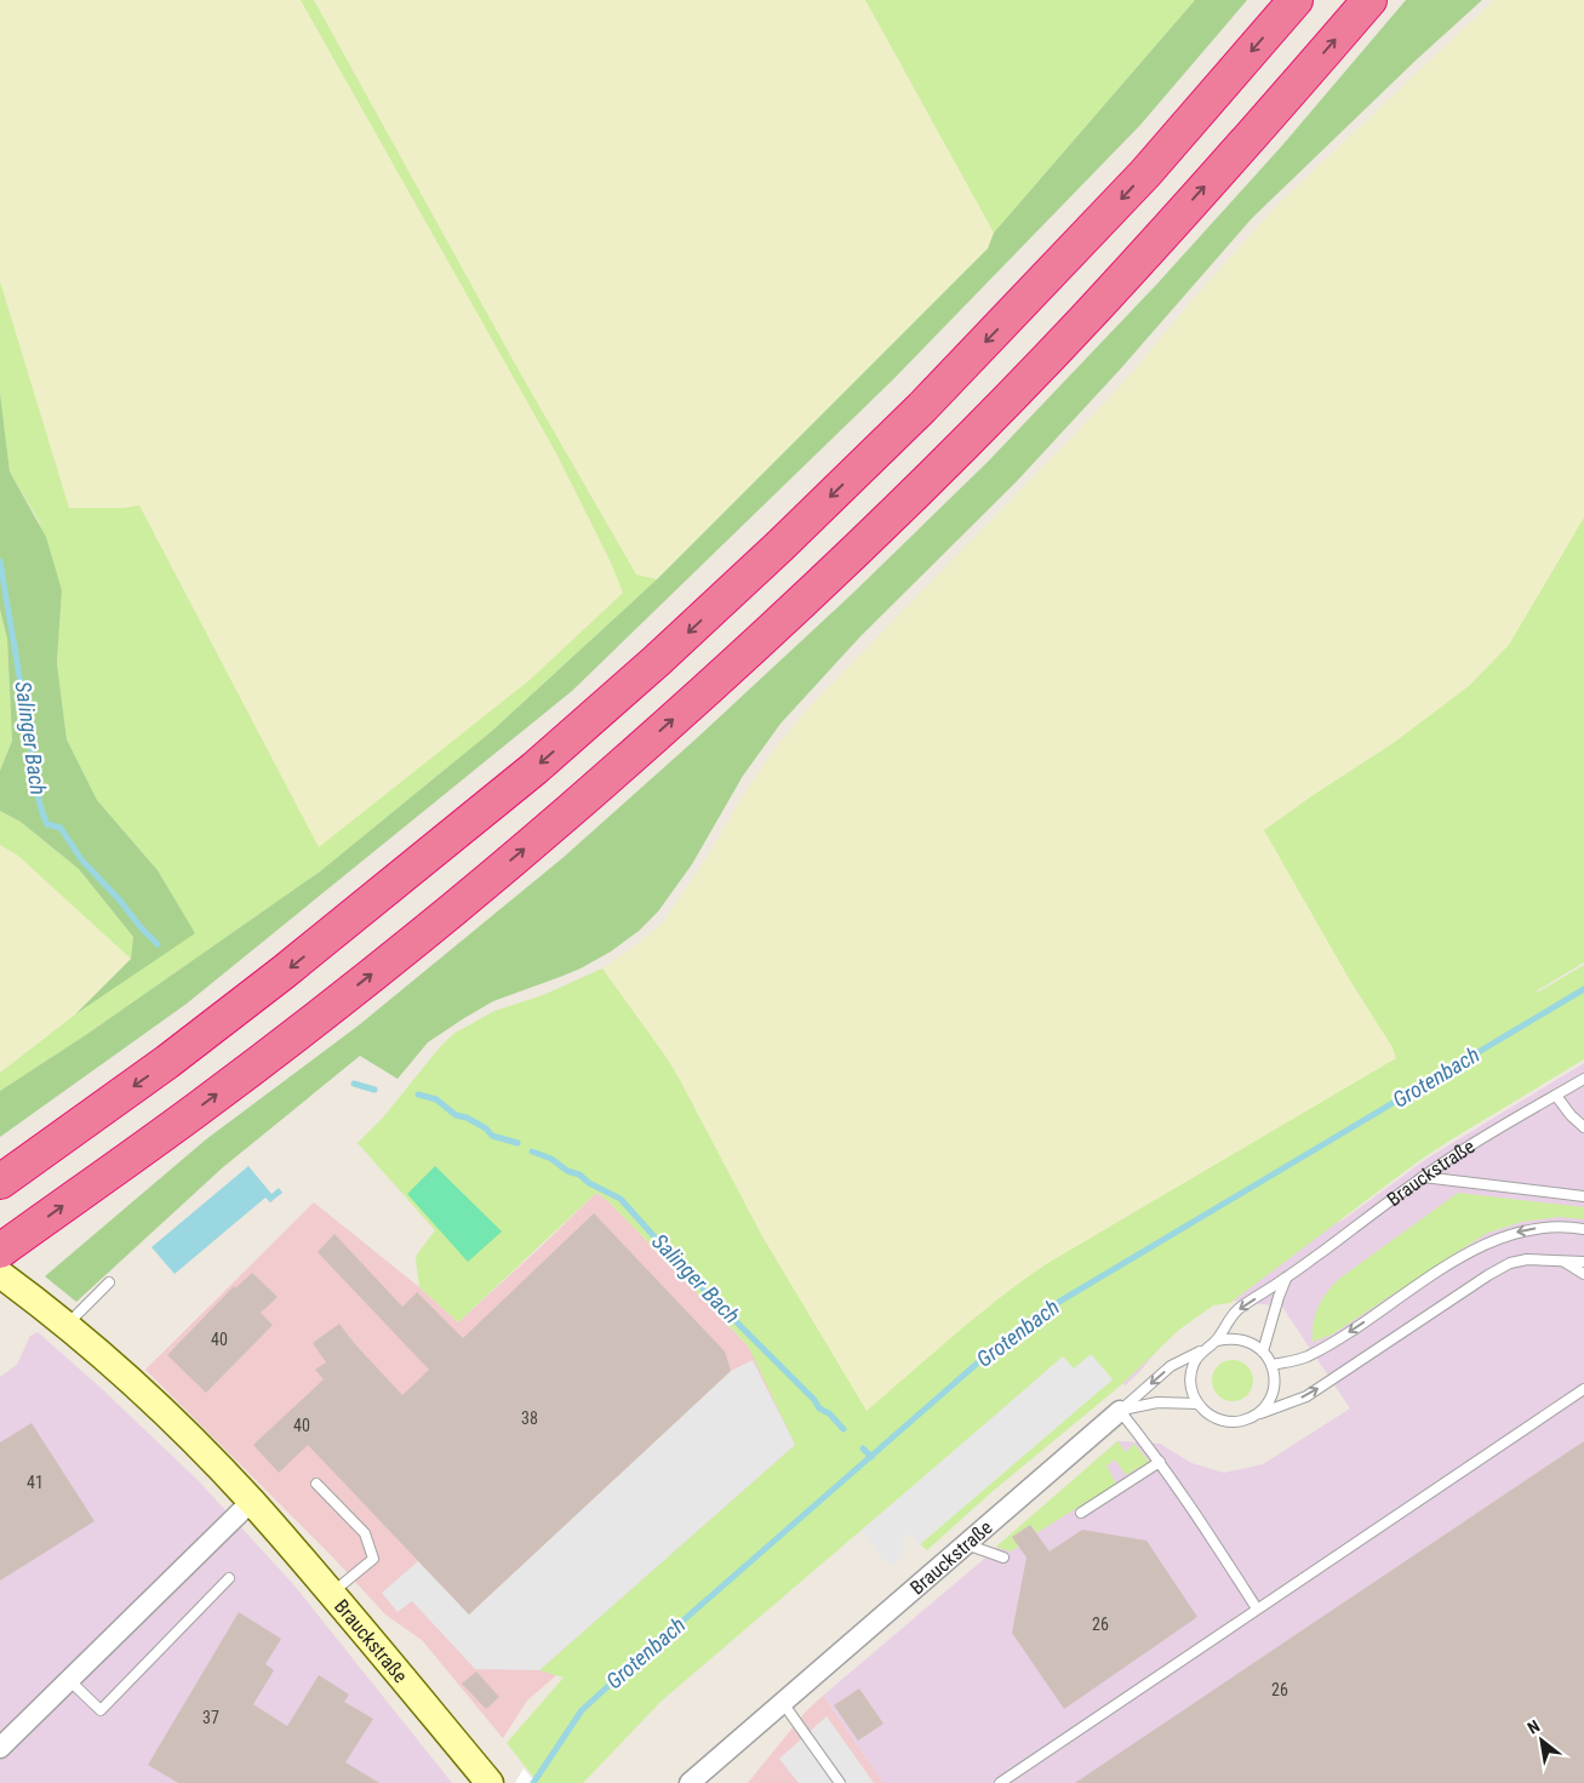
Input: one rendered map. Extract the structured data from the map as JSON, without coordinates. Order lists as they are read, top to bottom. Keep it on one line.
{"streets":{"street":["Brauckstraße"]},"water":["Salinger Bach","Grotenbach"],"house_numbers":["40","38","40","41","26","26","37"],"north":"top left"}
